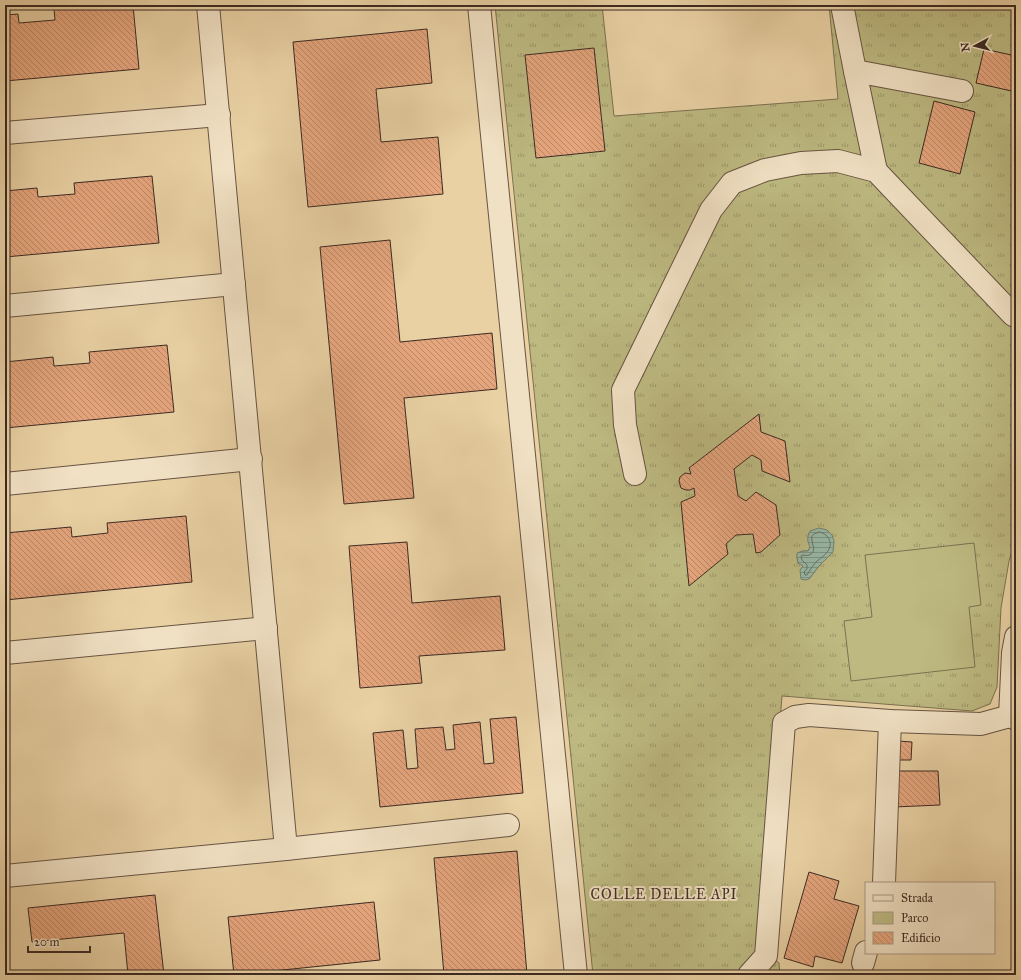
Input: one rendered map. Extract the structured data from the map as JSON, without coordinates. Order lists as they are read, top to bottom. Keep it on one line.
{"districts":["COLLE DELLE API"],"legend":["Strada","Parco","Edificio"],"scale_bar":"20 m","north":"left"}
